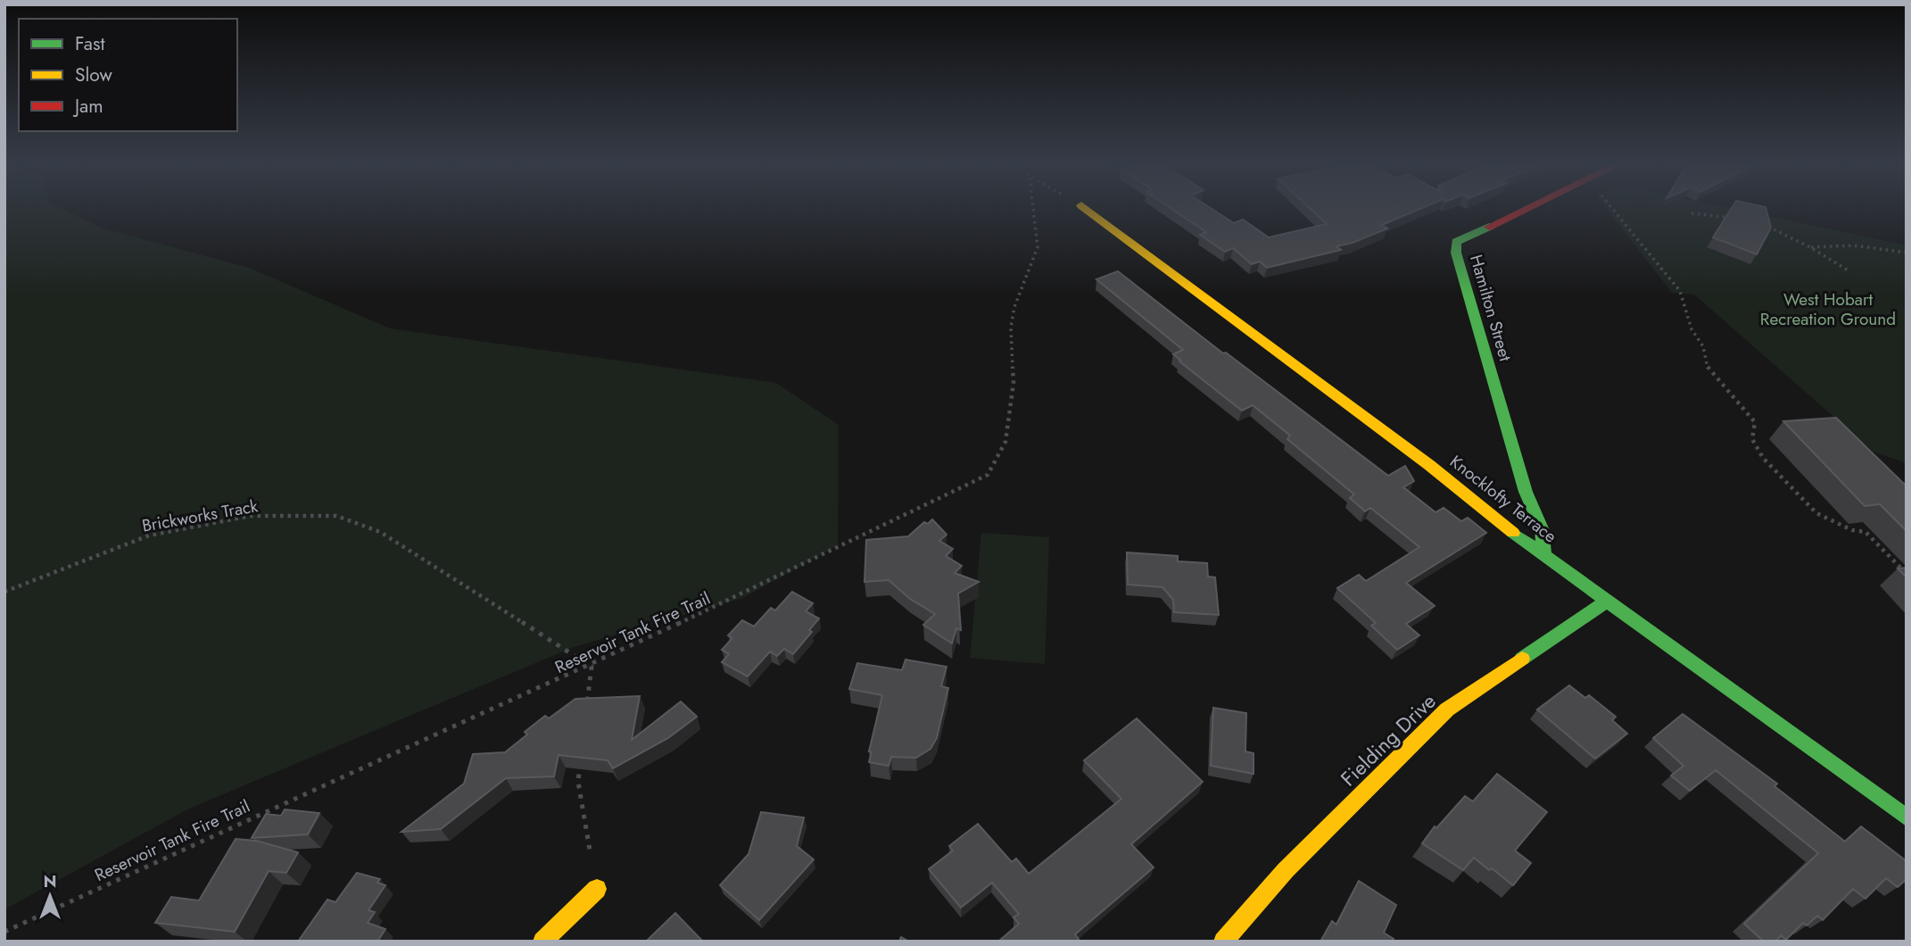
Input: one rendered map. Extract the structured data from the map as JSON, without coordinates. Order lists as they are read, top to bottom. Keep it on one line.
{"streets":{"street":["Hamilton Street","Knocklofty Terrace","Fielding Drive"],"path":["Brickworks Track","Reservoir Tank Fire Trail"]},"crossings":[["Hamilton Street","Knocklofty Terrace"],["Knocklofty Terrace","Fielding Drive"],["Brickworks Track","Reservoir Tank Fire Trail"]],"parks":["West Hobart Recreation Ground"],"legend":["Fast","Slow","Jam"],"north":"top"}
